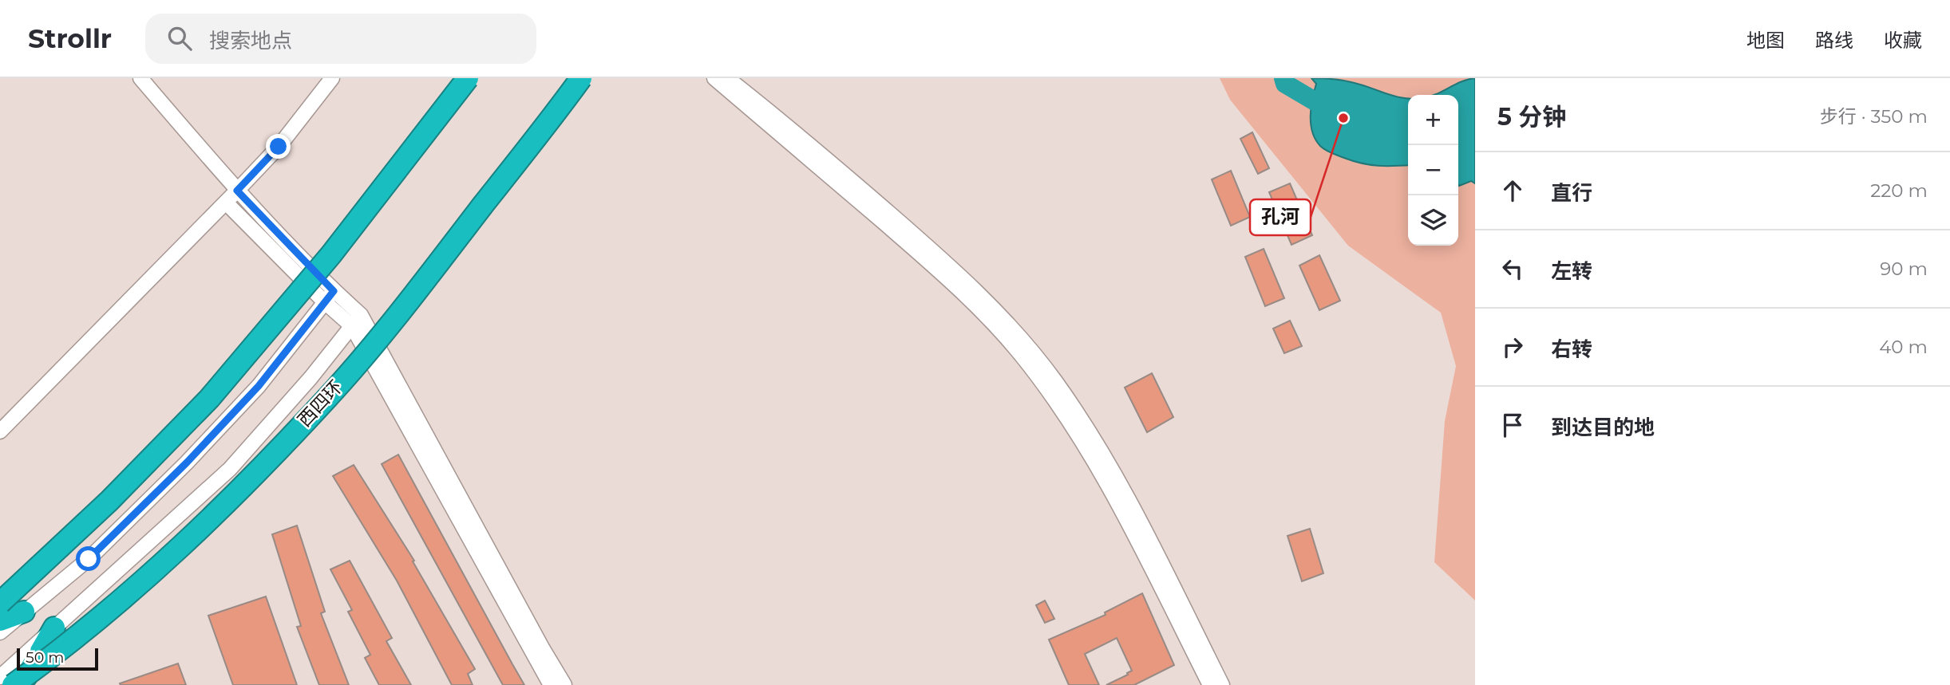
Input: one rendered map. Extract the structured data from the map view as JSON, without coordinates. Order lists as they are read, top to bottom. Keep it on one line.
{"streets":{"highway":["西四环"]},"places":["孔河"],"scale_bar":"50 m","page":{"header":"Strollr","search":"搜索地点","nav":["地图","路线","收藏"],"heading":["5 分钟","步行 · 350 m"],"map_buttons":["+","−"],"list":[["直行","220 m"],["左转","90 m"],["右转","40 m"],"到达目的地"],"scale":"50 m"}}
